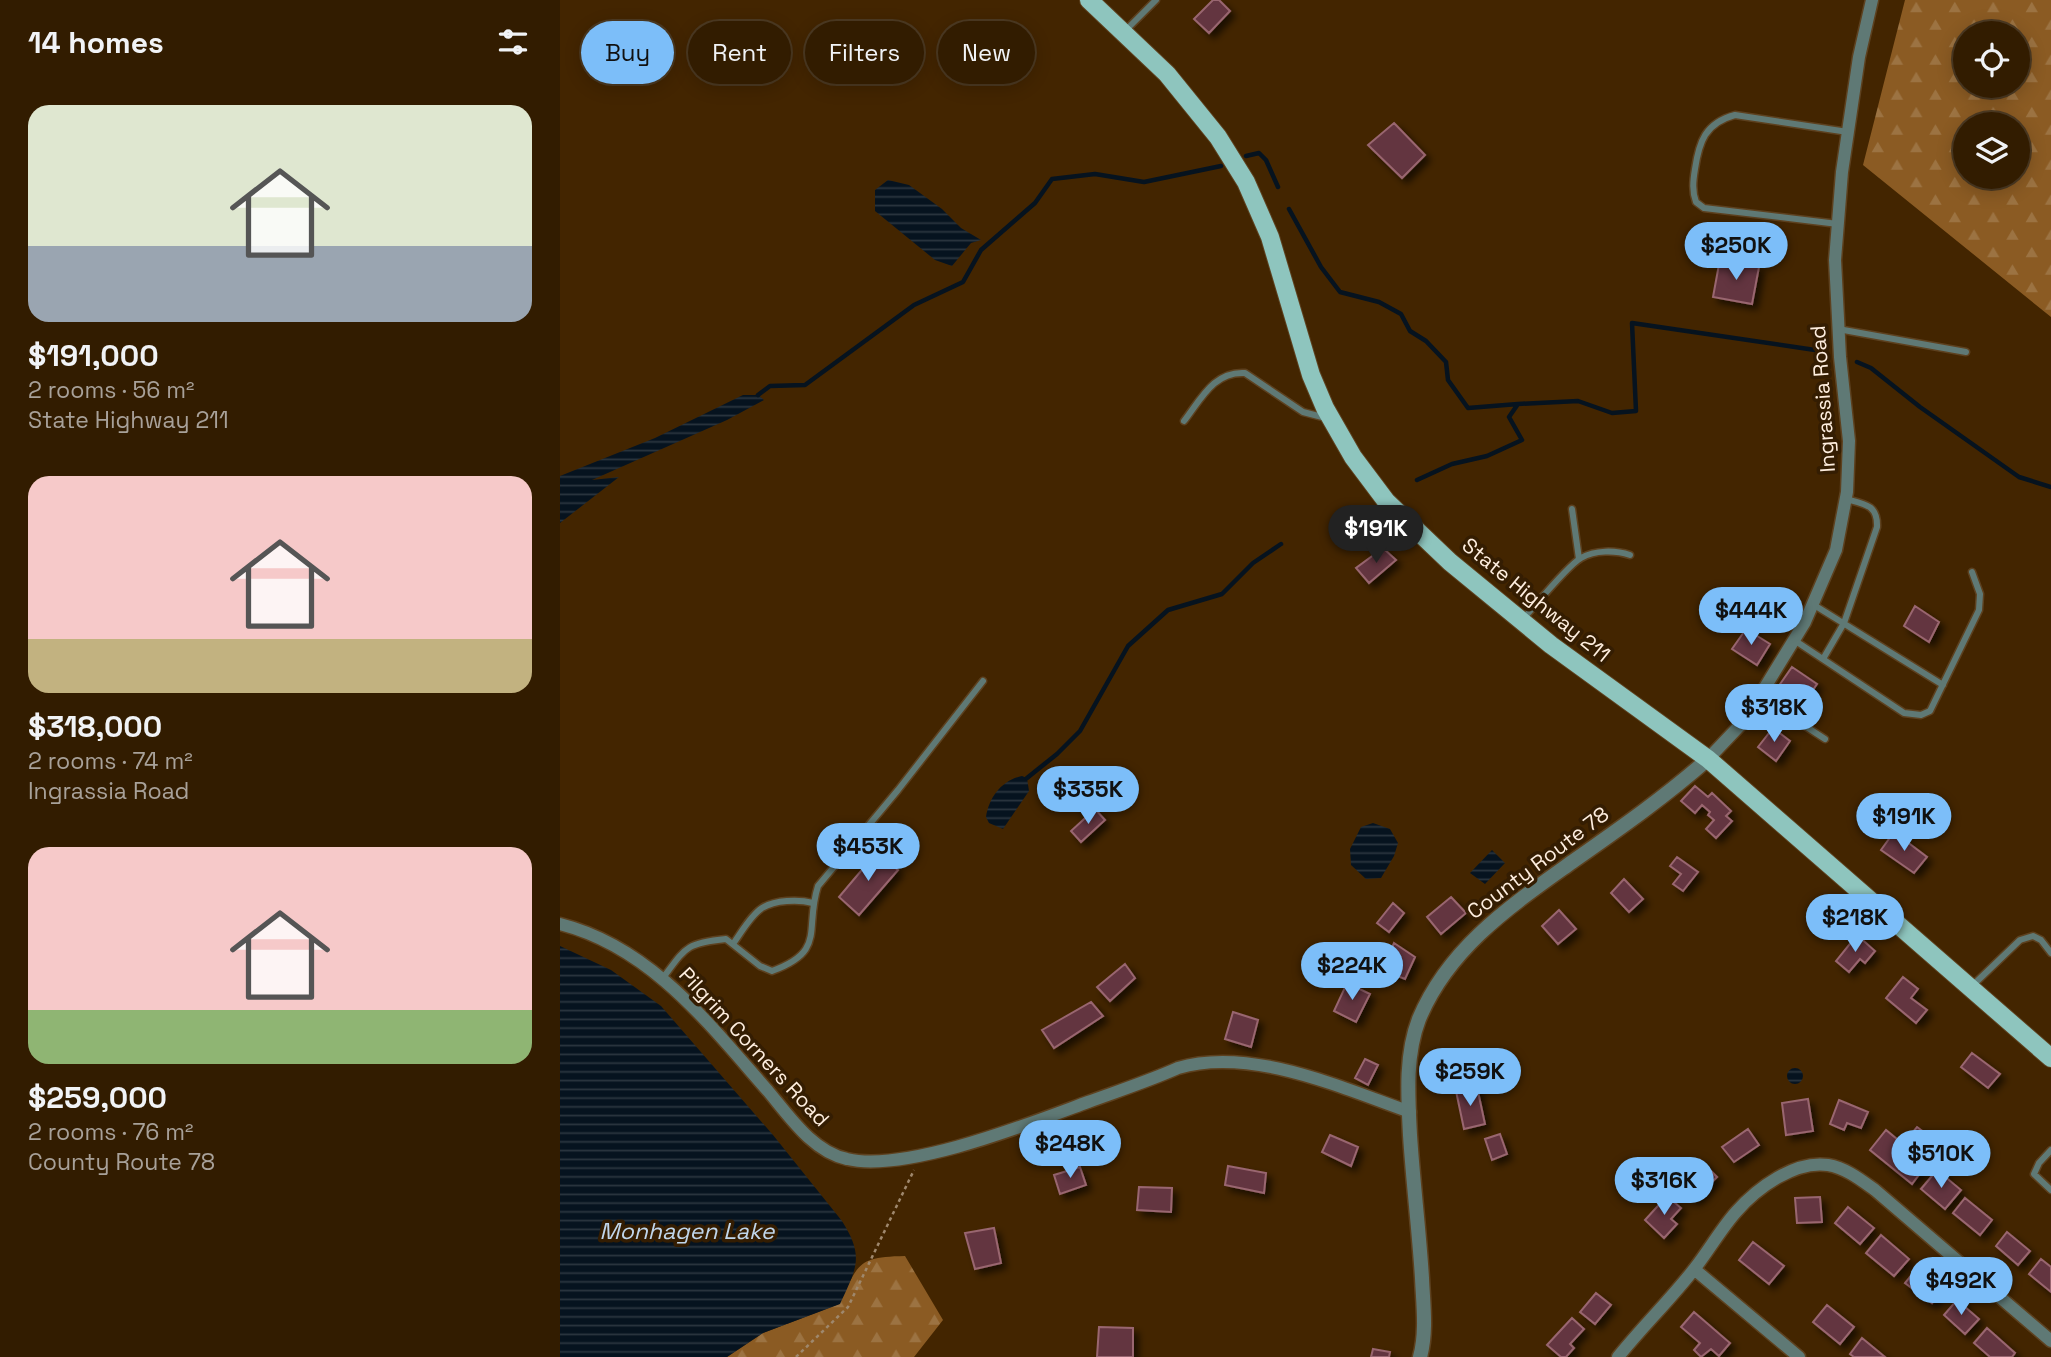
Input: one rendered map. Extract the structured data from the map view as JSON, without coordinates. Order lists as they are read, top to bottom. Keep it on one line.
{"streets":{"main road":["State Highway 211"],"street":["Ingrassia Road","County Route 78","Pilgrim Corners Road"]},"crossings":[["Ingrassia Road","State Highway 211"],["Ingrassia Road","County Route 78"],["State Highway 211","County Route 78"],["County Route 78","Pilgrim Corners Road"]],"water":["Monhagen Lake"],"page":{"heading":"14 homes","chip":["Buy","Rent","Filters","New"],"list":[{"name":"$191,000","note":"2 rooms · 56 m² · State Highway 211"},{"name":"$318,000","note":"2 rooms · 74 m² · Ingrassia Road"},{"name":"$259,000","note":"2 rooms · 76 m² · County Route 78"}],"price":["$250K","$191K","$444K","$318K","$335K","$191K","$453K","$218K","$224K","$259K","$248K","$510K","$316K","$492K"]}}
